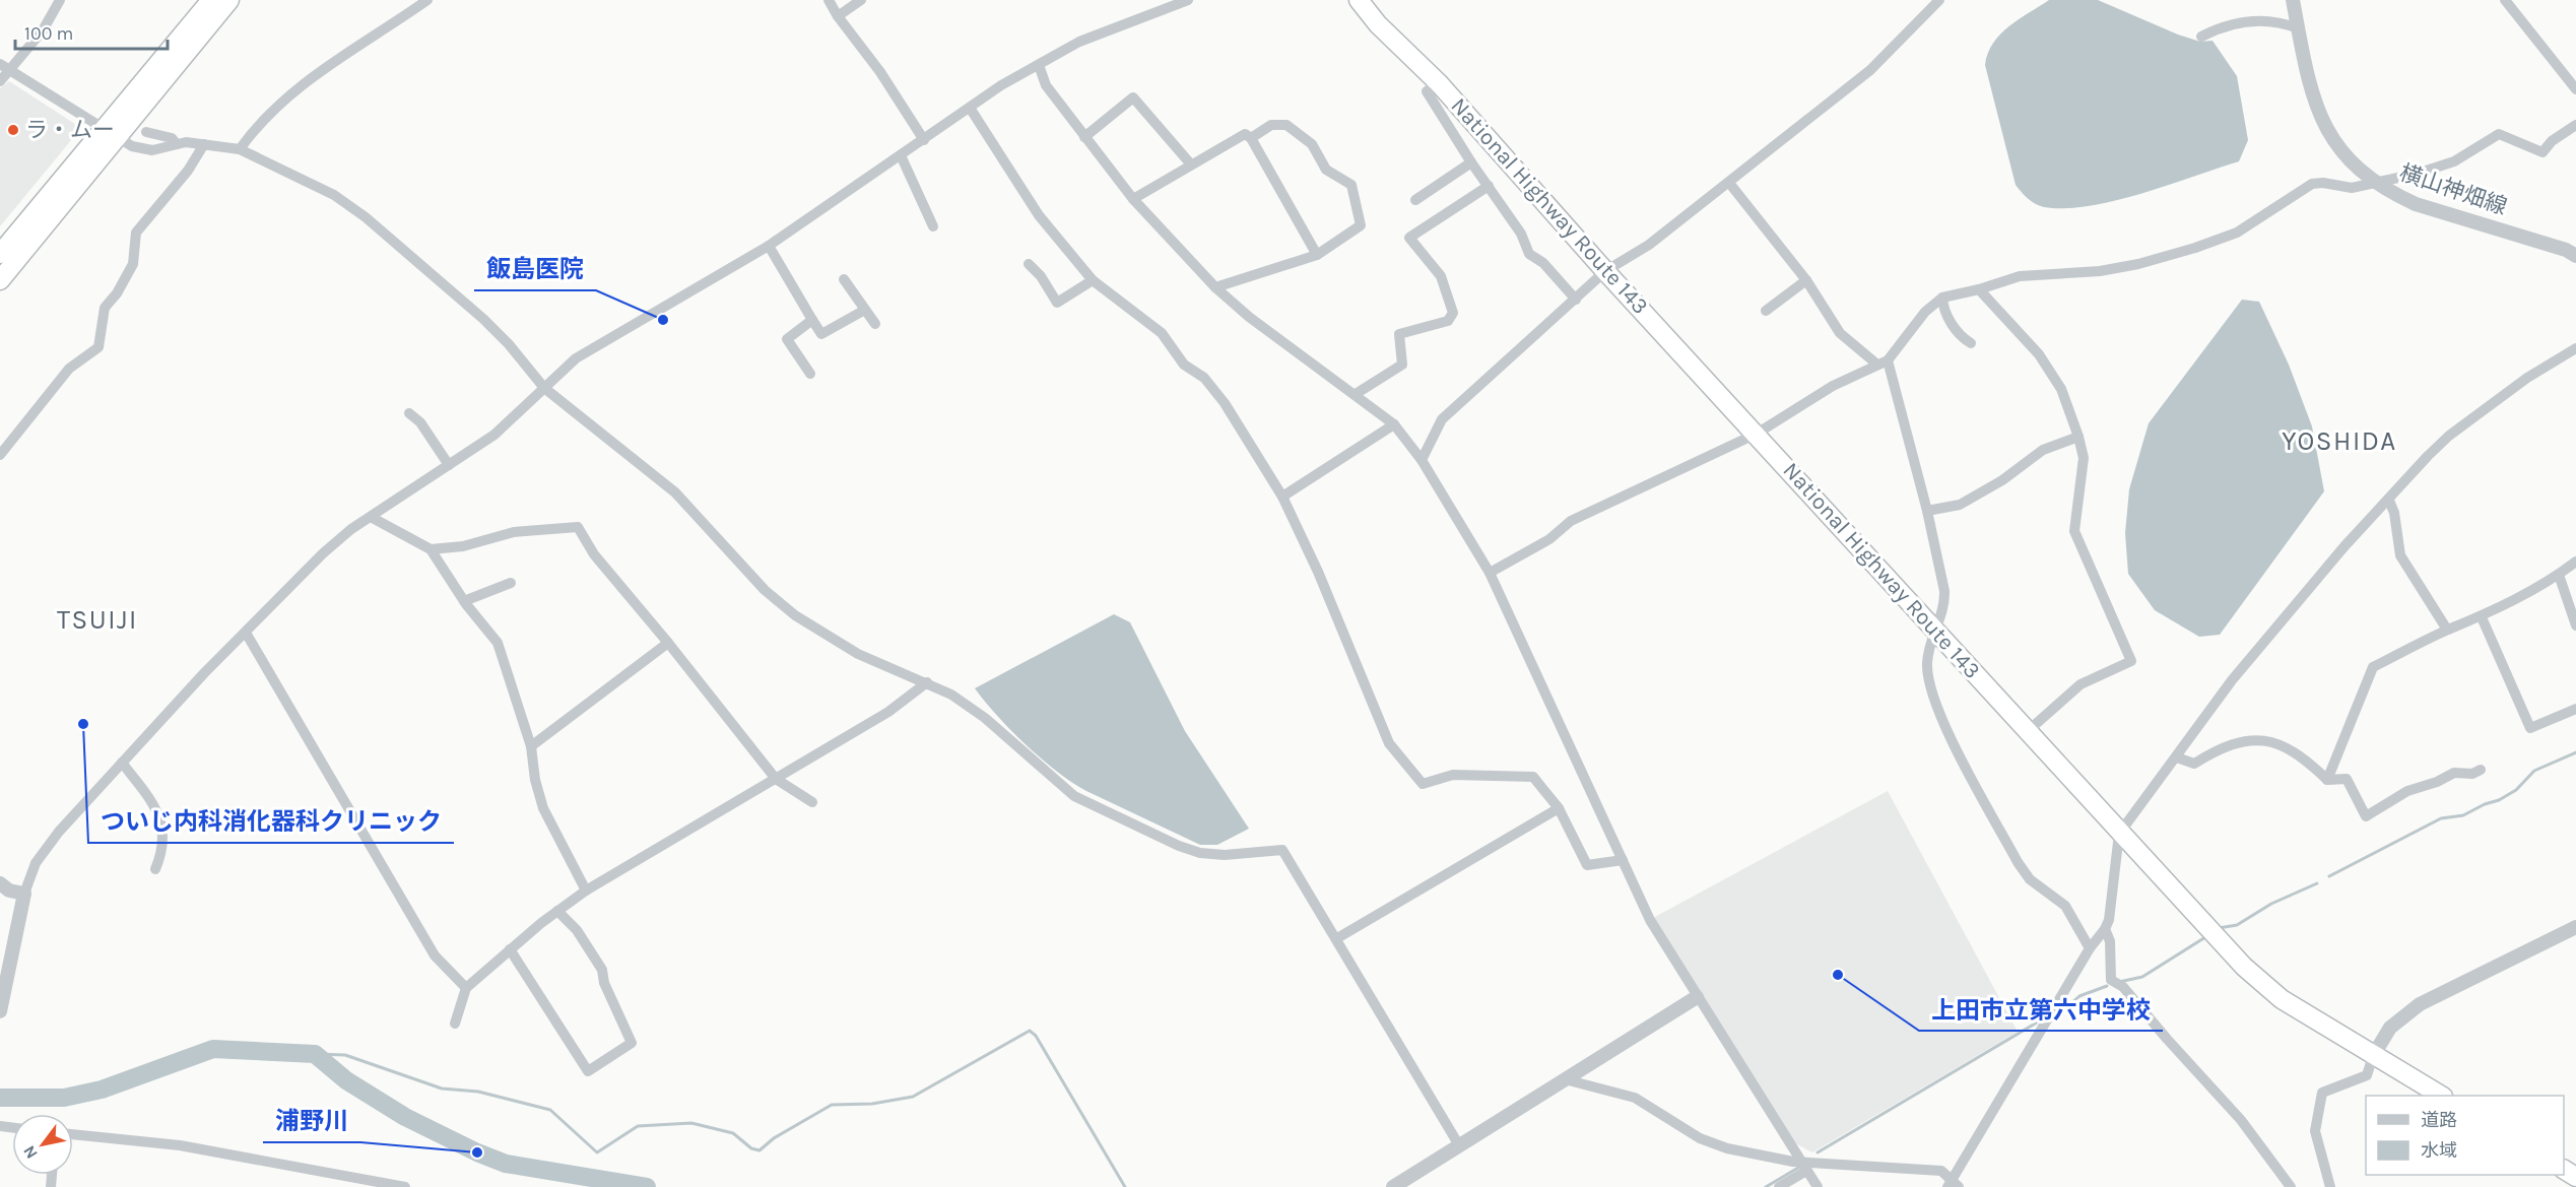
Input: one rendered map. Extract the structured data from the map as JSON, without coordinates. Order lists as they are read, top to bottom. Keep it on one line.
{"streets":{"highway":["National Highway Route 143"],"street":["横山神畑線"]},"districts":["YOSHIDA","TSUIJI"],"places":["ラ・ムー","飯島医院","ついじ内科消化器科クリニック","上田市立第六中学校","浦野川"],"legend":["道路","水域"],"scale_bar":"100 m","north":"bottom left"}
